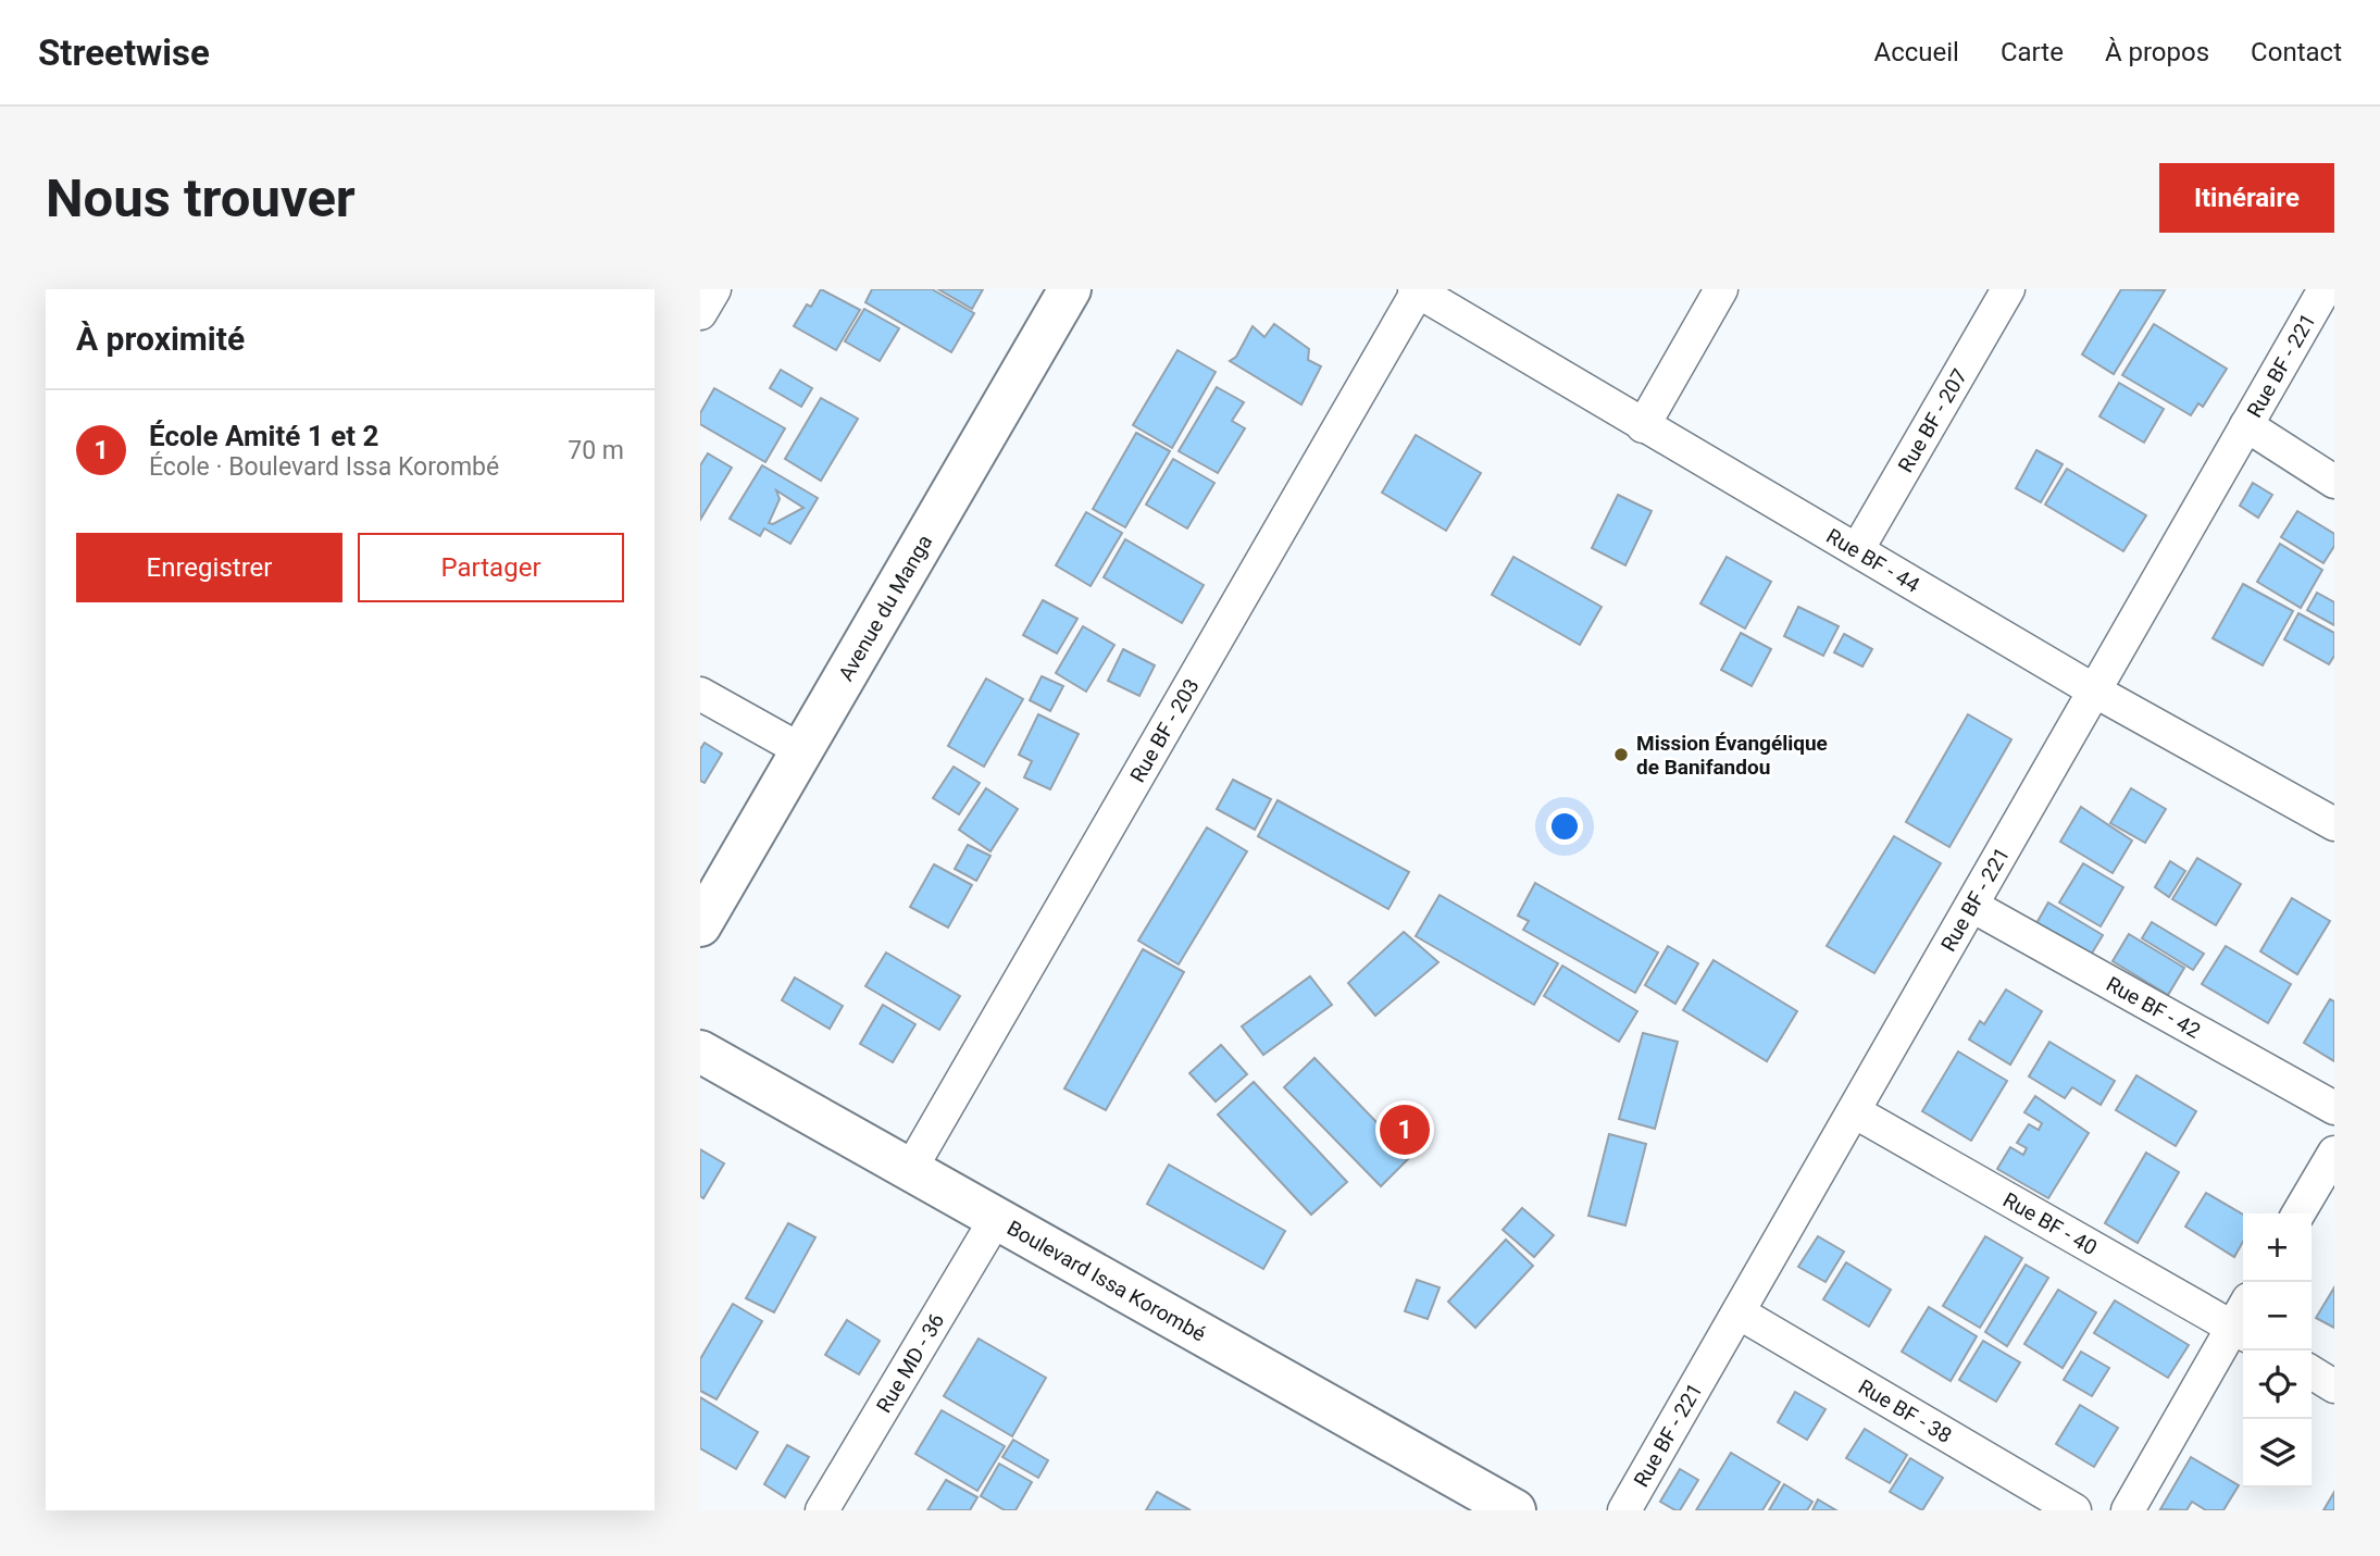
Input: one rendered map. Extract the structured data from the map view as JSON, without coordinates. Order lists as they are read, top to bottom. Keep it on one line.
{"streets":{"street":["Rue BF - 221","Rue BF - 207","Rue BF - 44","Avenue du Manga","Rue BF - 203","Rue BF - 42","Rue BF - 40","Boulevard Issa Korombé","Rue MD - 36","Rue BF - 38"]},"crossings":[["Rue BF - 221","Rue BF - 44"],["Rue BF - 221","Rue BF - 42"],["Rue BF - 221","Rue BF - 40"],["Rue BF - 221","Rue BF - 38"],["Rue BF - 207","Rue BF - 44"],["Rue BF - 44","Rue BF - 203"],["Rue BF - 203","Boulevard Issa Korombé"],["Boulevard Issa Korombé","Rue MD - 36"]],"places":["Mission Évangélique de Banifandou"],"page":{"header":"Streetwise","nav":["Accueil","Carte","À propos","Contact"],"buttons":["Itinéraire",["Enregistrer","Partager"]],"title":"Nous trouver","heading":"À proximité","list":[{"mark":"1","name":"École Amité 1 et 2","note":"École · Boulevard Issa Korombé","value":"70 m"}],"pins":"1","map_buttons":["+","−"]}}
